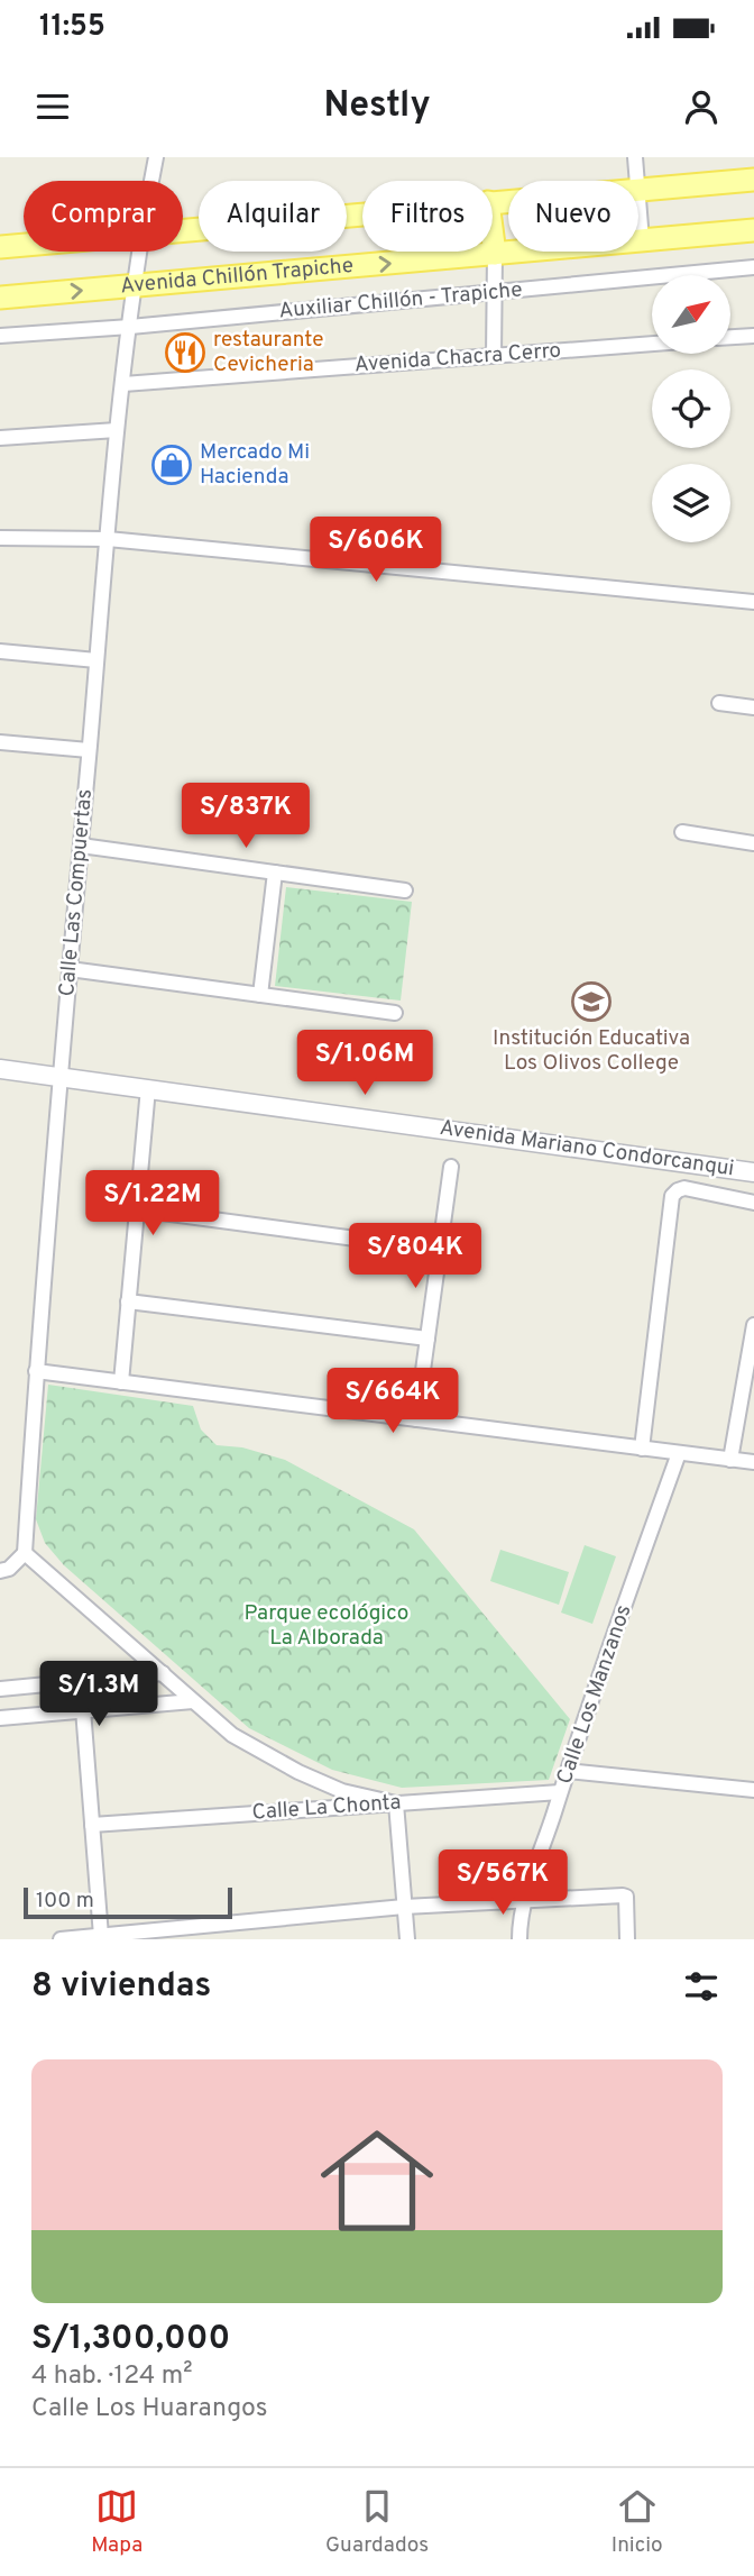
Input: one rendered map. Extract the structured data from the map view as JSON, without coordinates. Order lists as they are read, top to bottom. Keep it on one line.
{"streets":{"main road":["Avenida Chillón Trapiche"],"street":["Auxiliar Chillón - Trapiche","Avenida Chacra Cerro","Calle Las Compuertas","Avenida Mariano Condorcanqui","Calle Los Manzanos","Calle La Chonta"]},"crossings":[["Avenida Chillón Trapiche","Calle Las Compuertas"],["Auxiliar Chillón - Trapiche","Calle Las Compuertas"],["Avenida Chacra Cerro","Calle Las Compuertas"],["Calle Las Compuertas","Avenida Mariano Condorcanqui"],["Calle Los Manzanos","Calle La Chonta"]],"parks":["Parque ecológico La Alborada"],"places":{"restaurant":["restaurante Cevicheria"],"shop":["Mercado Mi Hacienda"],"school or university":["Institución Educativa Los Olivos College"]},"scale_bar":"100 m","north":"top right","page":{"status":"11:55","header":"Nestly","chip":["Comprar","Alquilar","Filtros","Nuevo"],"price":["S/606K","S/837K","S/1.06M","S/1.22M","S/804K","S/664K","S/1.3M","S/567K"],"scale":"100 m","heading":"8 viviendas","list":[{"name":"S/1,300,000","note":"4 hab. · 124 m² · Calle Los Huarangos"}],"tabs":["Mapa","Guardados","Inicio"]}}
